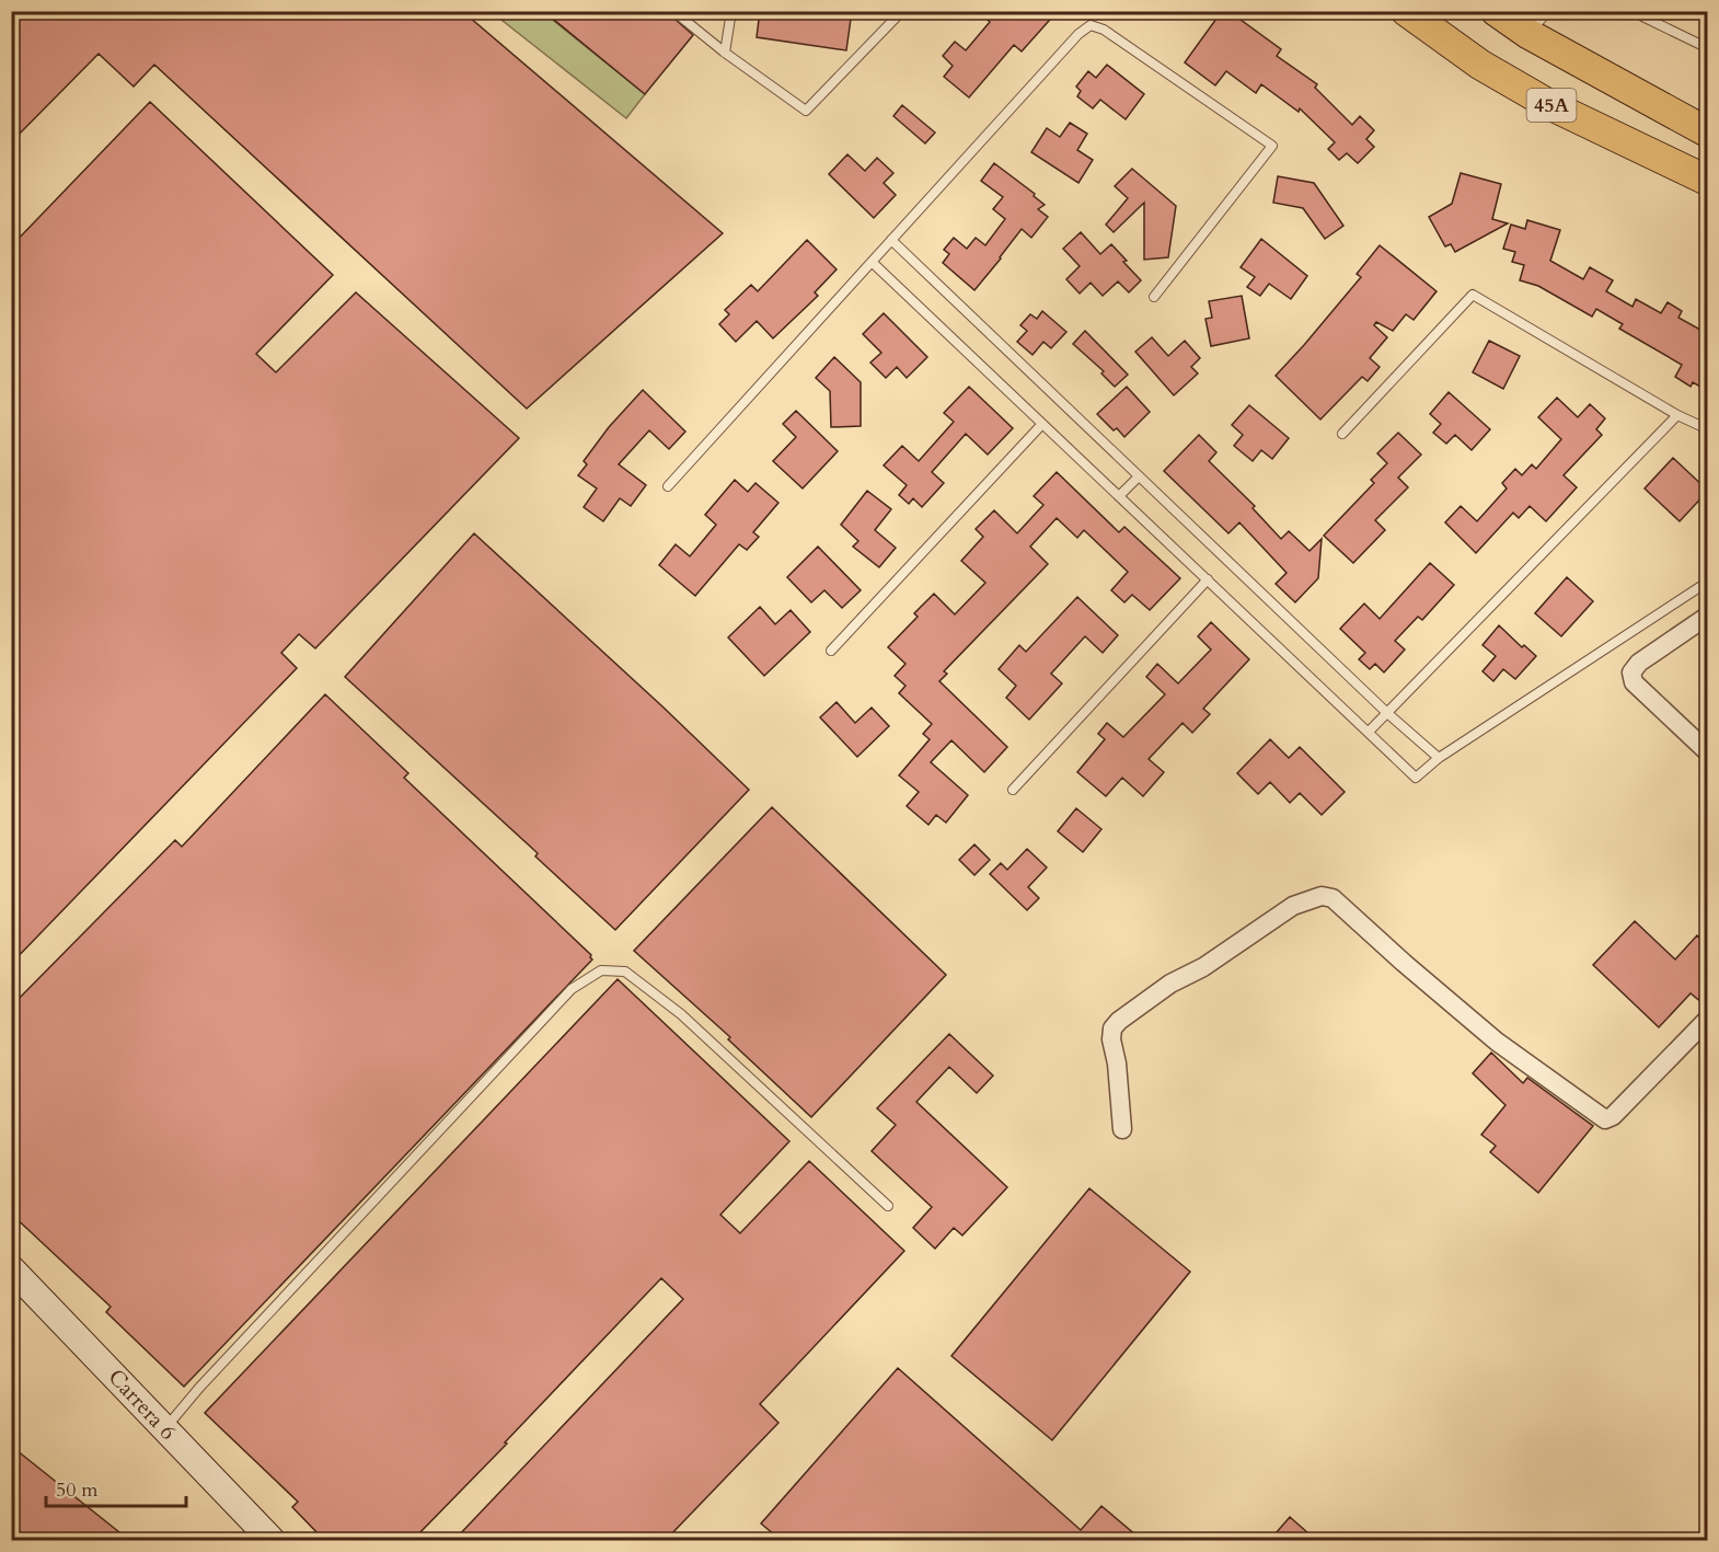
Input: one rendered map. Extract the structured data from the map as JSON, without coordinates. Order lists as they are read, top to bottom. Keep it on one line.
{"streets":{"highway":["45A"],"main road":["Carrera 6"]},"scale_bar":"50 m"}
